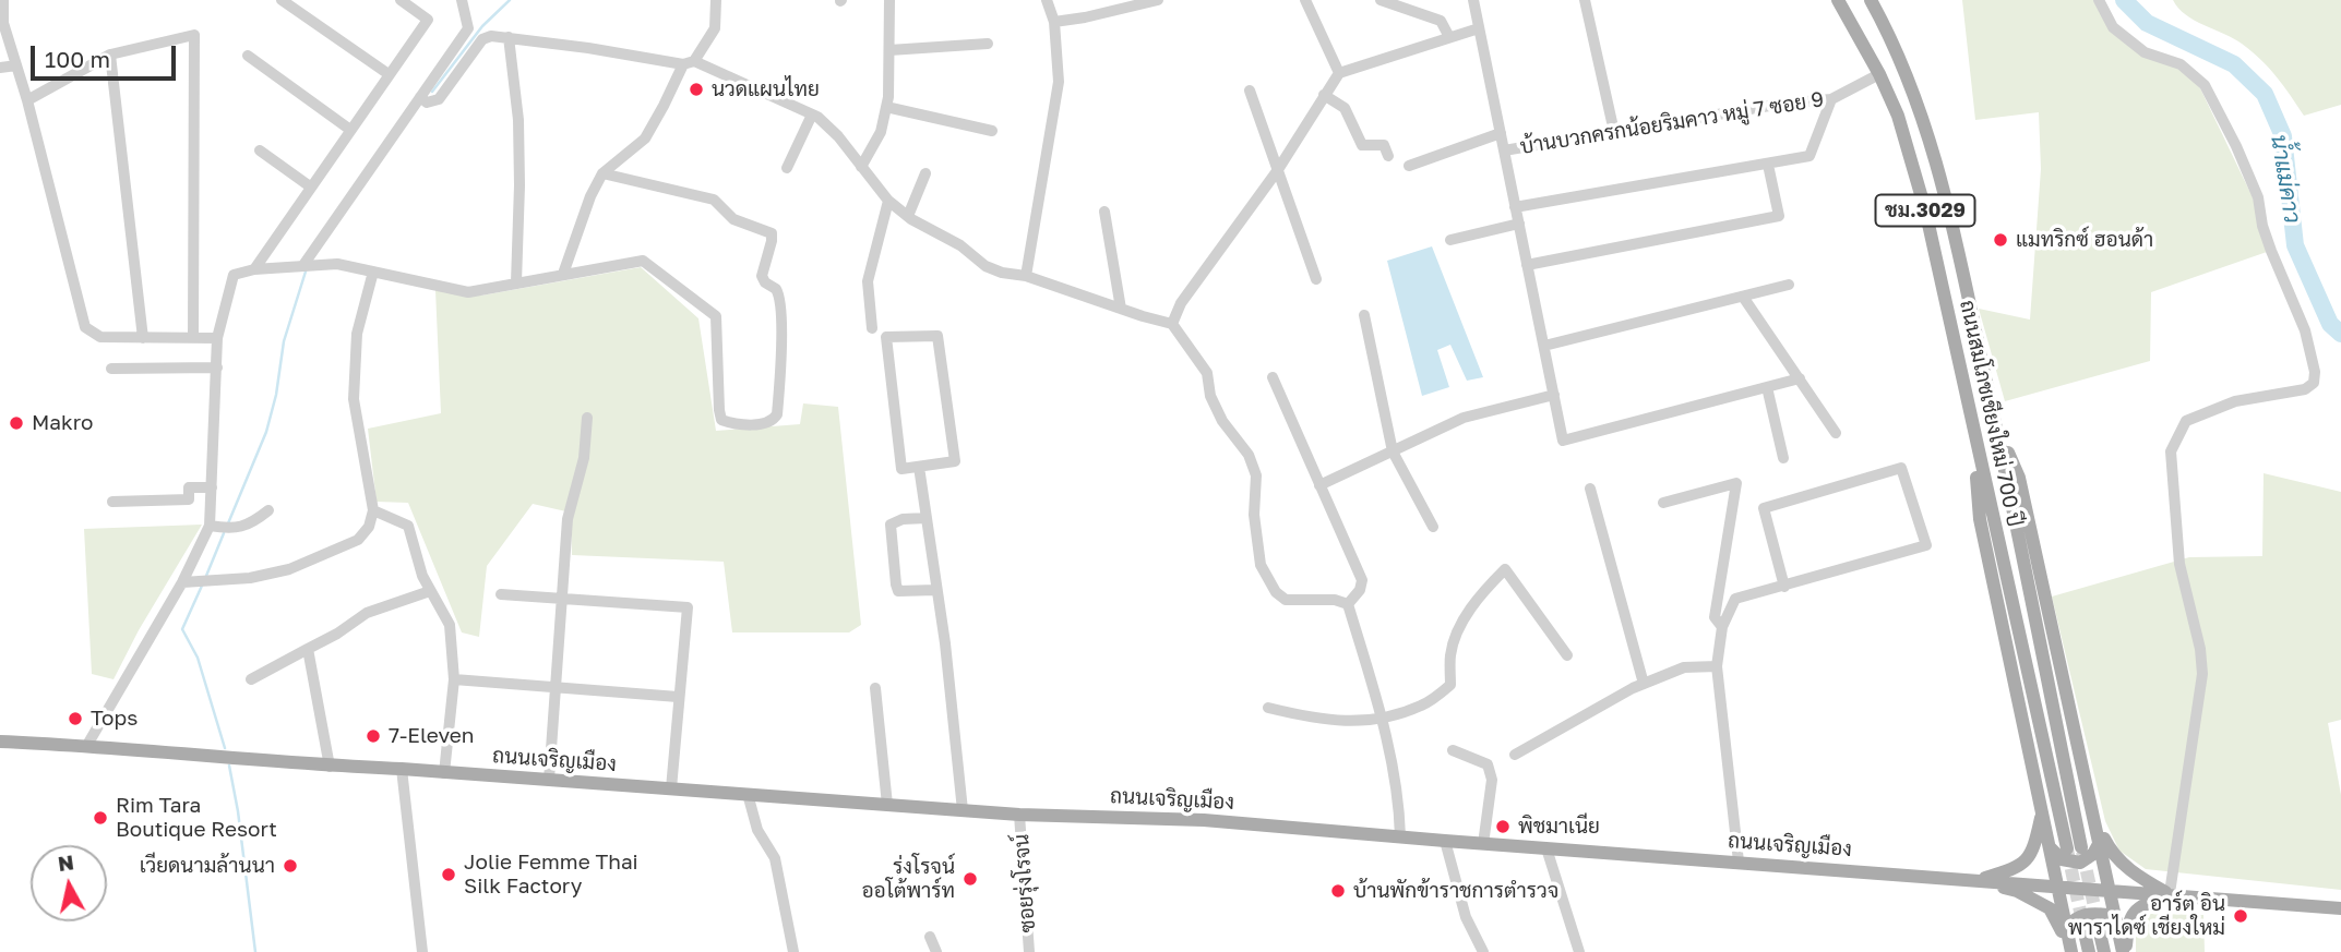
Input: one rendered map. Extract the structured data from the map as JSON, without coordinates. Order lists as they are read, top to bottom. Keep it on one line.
{"streets":{"main road":["ชม.3029","ถนนสมโภชเชียงใหม่ 700 ปี","ถนนเจริญเมือง"],"street":["บ้านบวกครกน้อยริมคาว หมู่ 7 ซอย 9","ซอยรุ่งโรจน์"]},"crossings":[["บ้านบวกครกน้อยริมคาว หมู่ 7 ซอย 9","ถนนสมโภชเชียงใหม่ 700 ปี"],["ถนนเจริญเมือง","ซอยรุ่งโรจน์"]],"water":["น้ำแม่คาว"],"places":["นวดแผนไทย","แมทริกซ์ ฮอนด้า","Makro","Tops","7-Eleven","Rim Tara Boutique Resort","พิชมาเนีย","เวียดนามล้านนา","Jolie Femme Thai Silk Factory","รุ่งโรจน์ ออโต้พาร์ท","บ้านพักข้าราชการตำรวจ","อาร์ต อิน พาราไดซ์ เชียงใหม่"],"scale_bar":"100 m","north":"top"}
